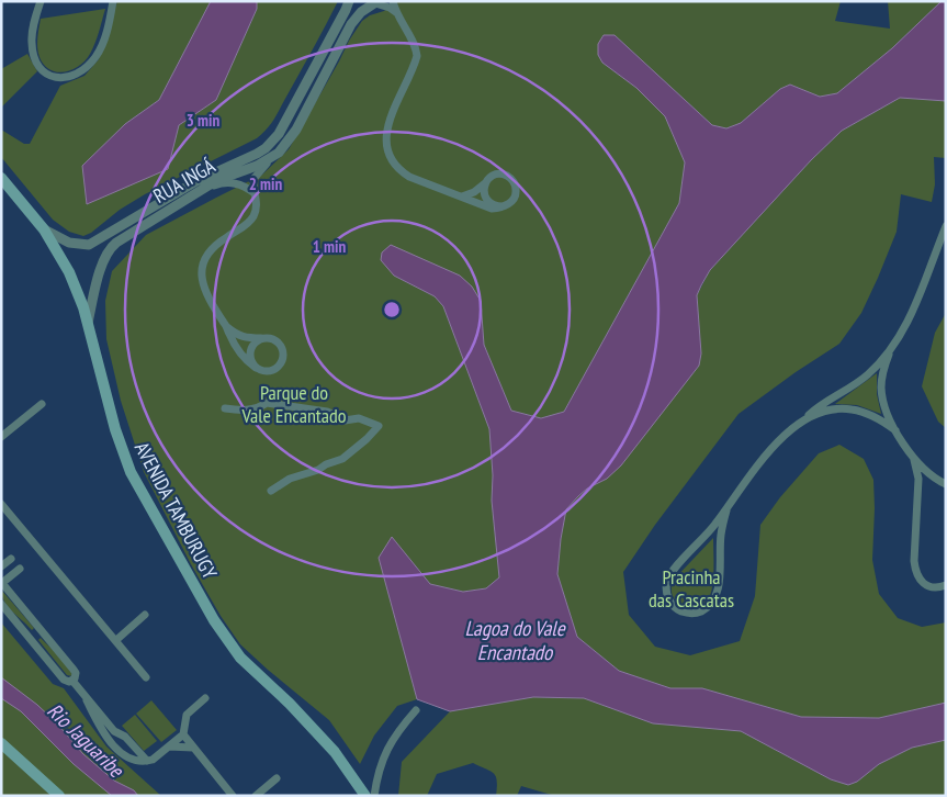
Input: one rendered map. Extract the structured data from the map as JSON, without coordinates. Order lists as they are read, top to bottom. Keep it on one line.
{"streets":{"main road":["AVENIDA TAMBURUGY"],"street":["RUA INGÁ"]},"crossings":[["RUA INGÁ","AVENIDA TAMBURUGY"]],"water":["Lagoa do Vale Encantado","Rio Jaguaribe"],"parks":["Parque do Vale Encantado","Pracinha das Cascatas"],"rings":["3 min","2 min","1 min"]}
